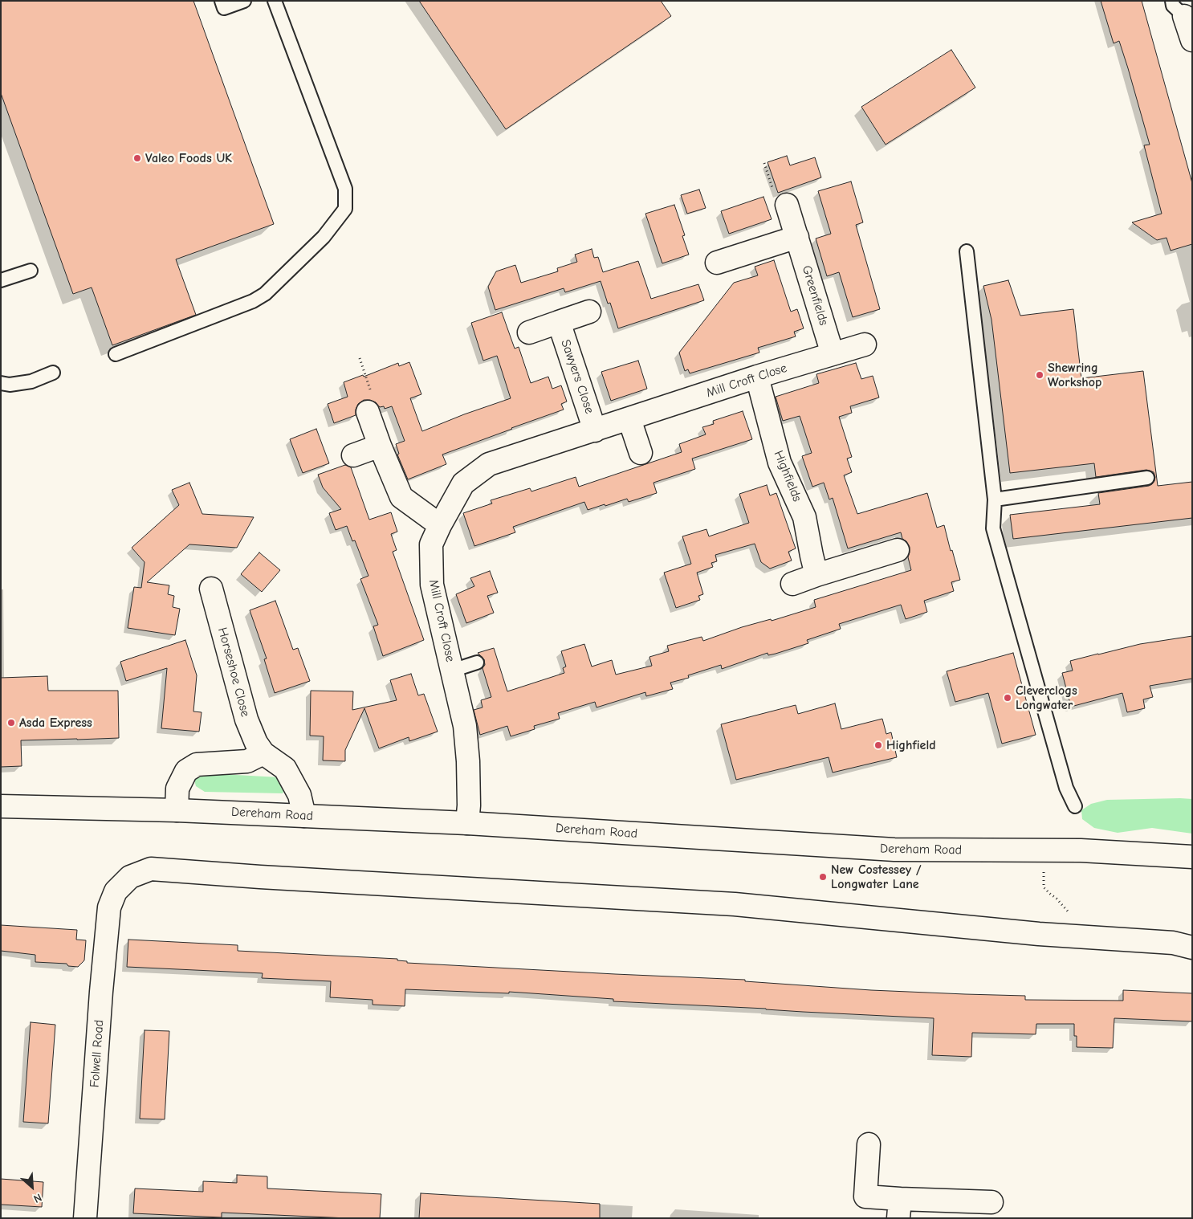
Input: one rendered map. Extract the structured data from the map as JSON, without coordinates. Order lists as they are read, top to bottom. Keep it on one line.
{"streets":{"main road":["Greenfields","Sawyers Close","Mill Croft Close","Highfields","Horseshoe Close","Dereham Road","Folwell Road"]},"crossings":[["Greenfields","Mill Croft Close"],["Sawyers Close","Mill Croft Close"],["Mill Croft Close","Highfields"],["Mill Croft Close","Dereham Road"],["Horseshoe Close","Dereham Road"]],"places":["Valeo Foods UK","Shewring Workshop","Cleverclogs Longwater","Asda Express","Highfield","New Costessey / Longwater Lane"],"north":"bottom right"}
